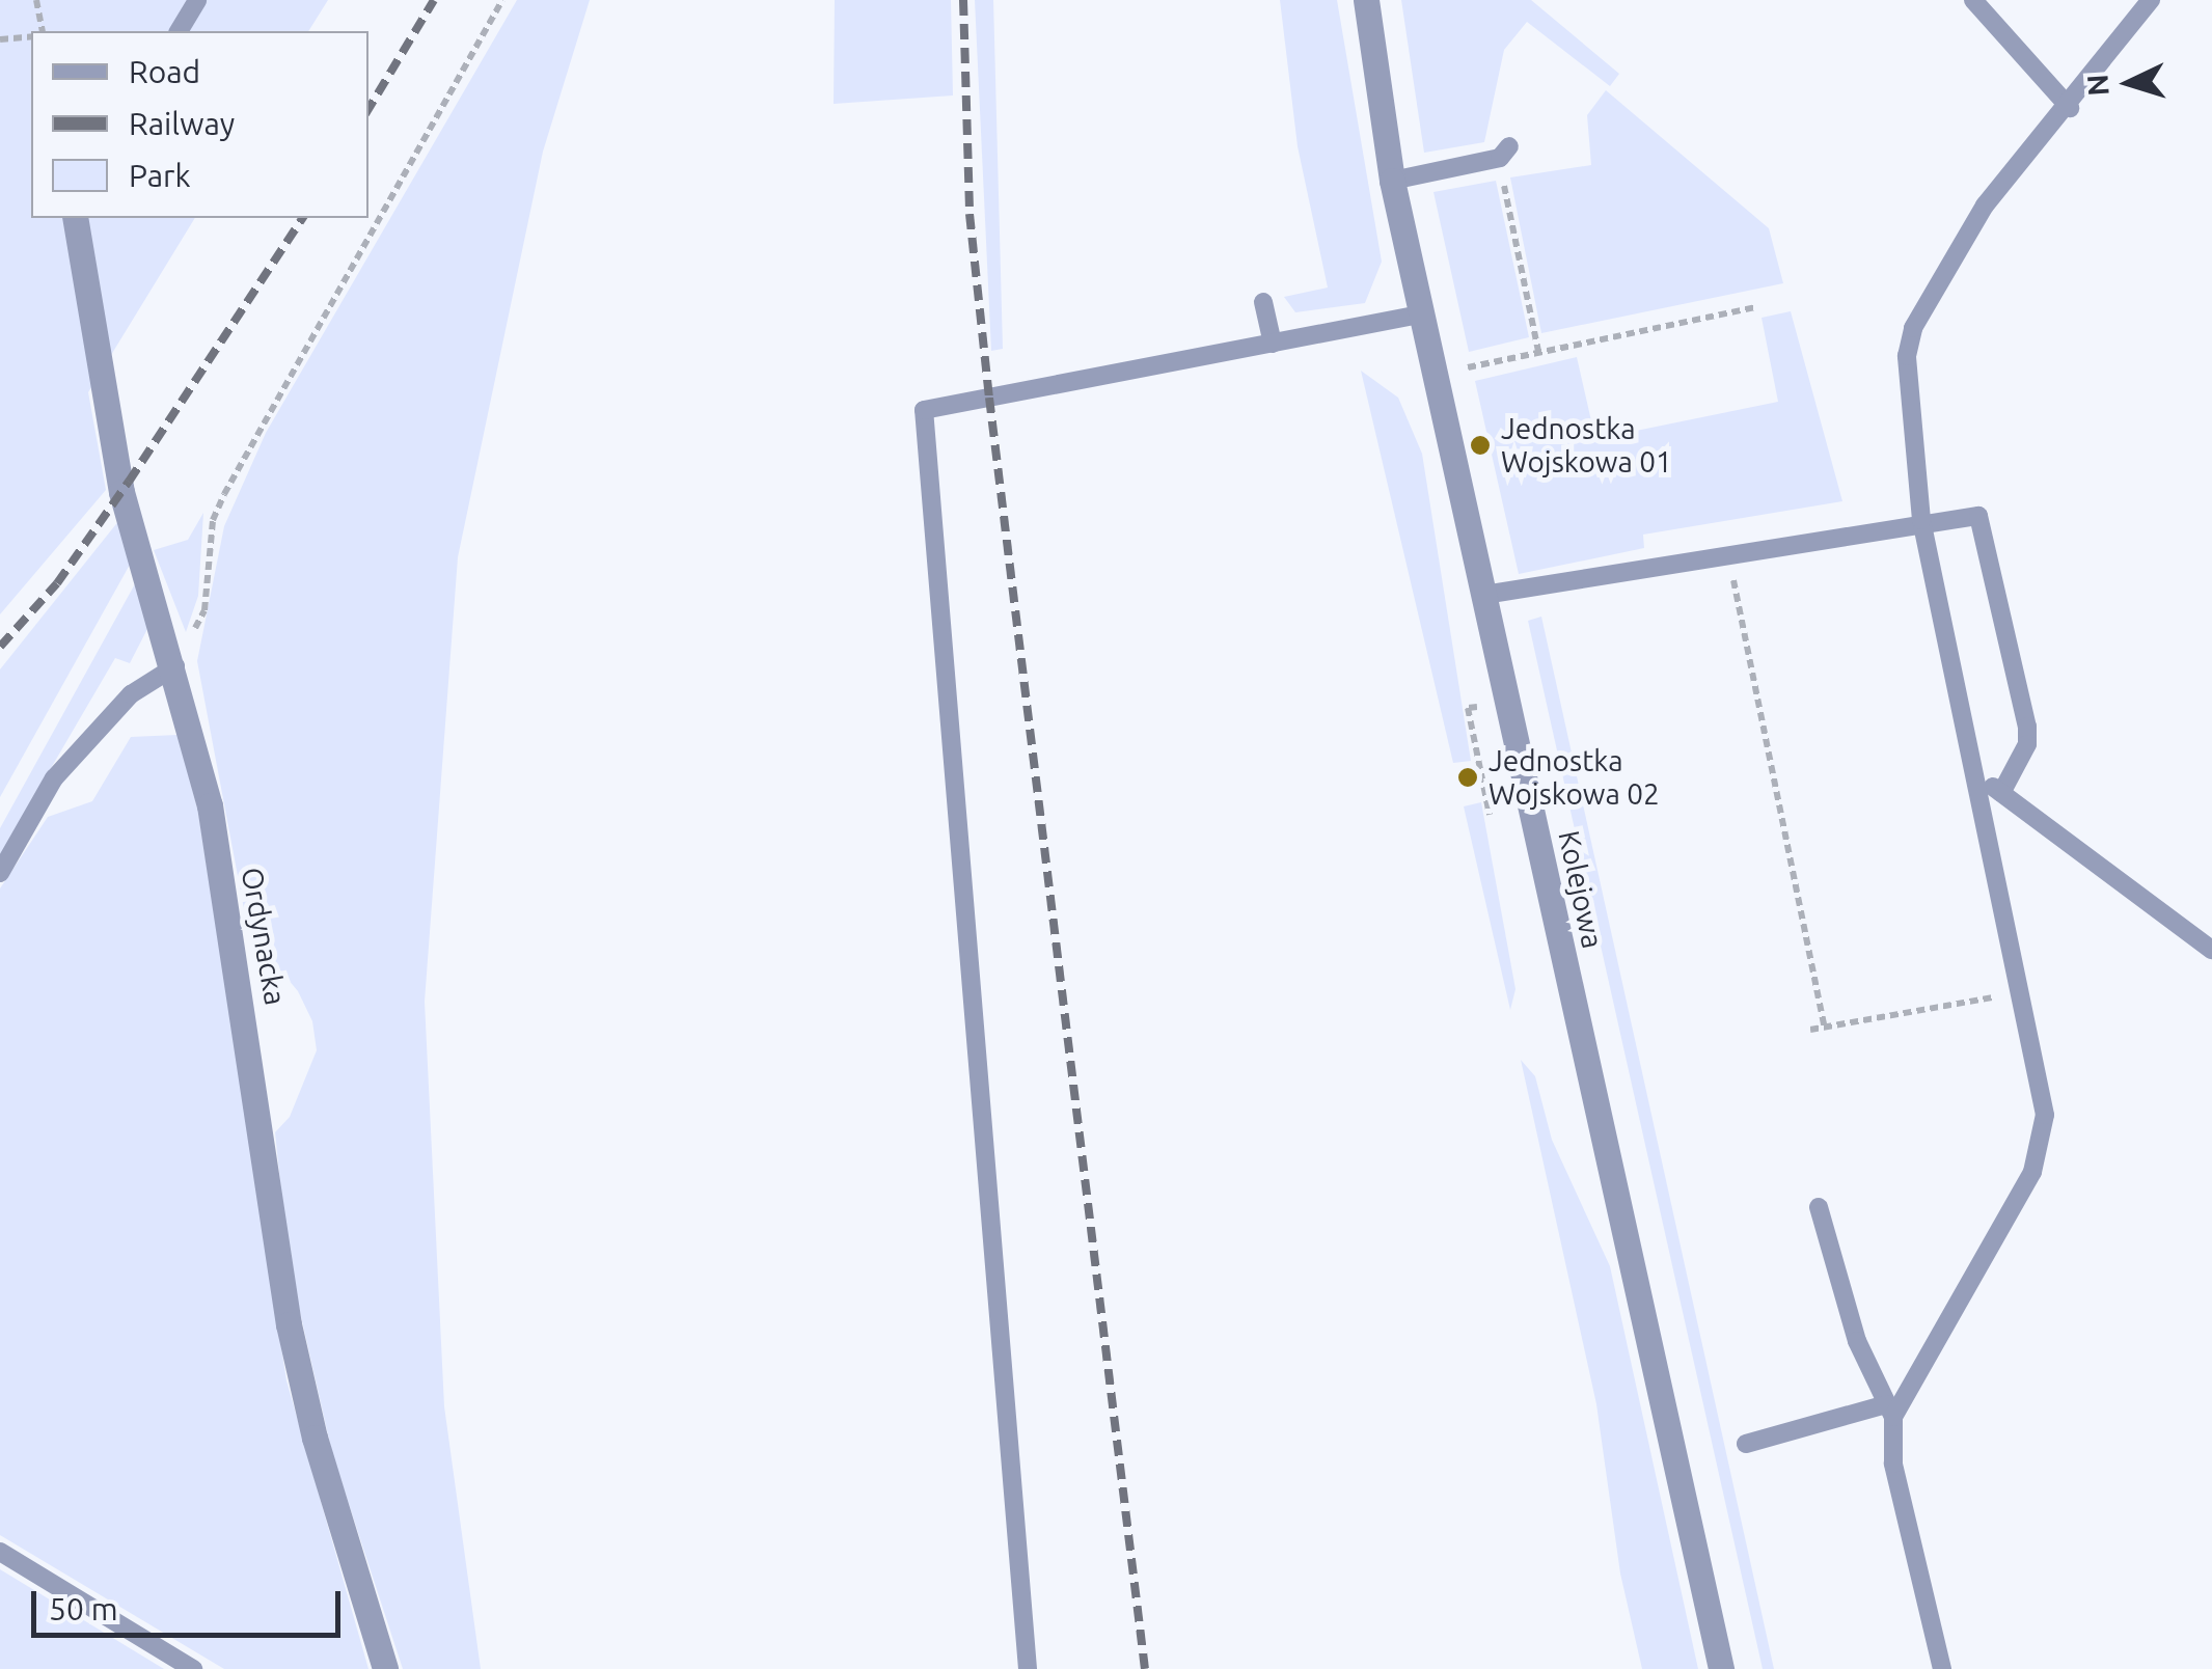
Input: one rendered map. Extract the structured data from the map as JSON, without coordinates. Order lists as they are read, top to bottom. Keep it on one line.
{"streets":{"street":["Kolejowa","Ordynacka"]},"places":["Jednostka Wojskowa 01","Jednostka Wojskowa 02"],"legend":["Road","Railway","Park"],"scale_bar":"50 m","north":"left"}
